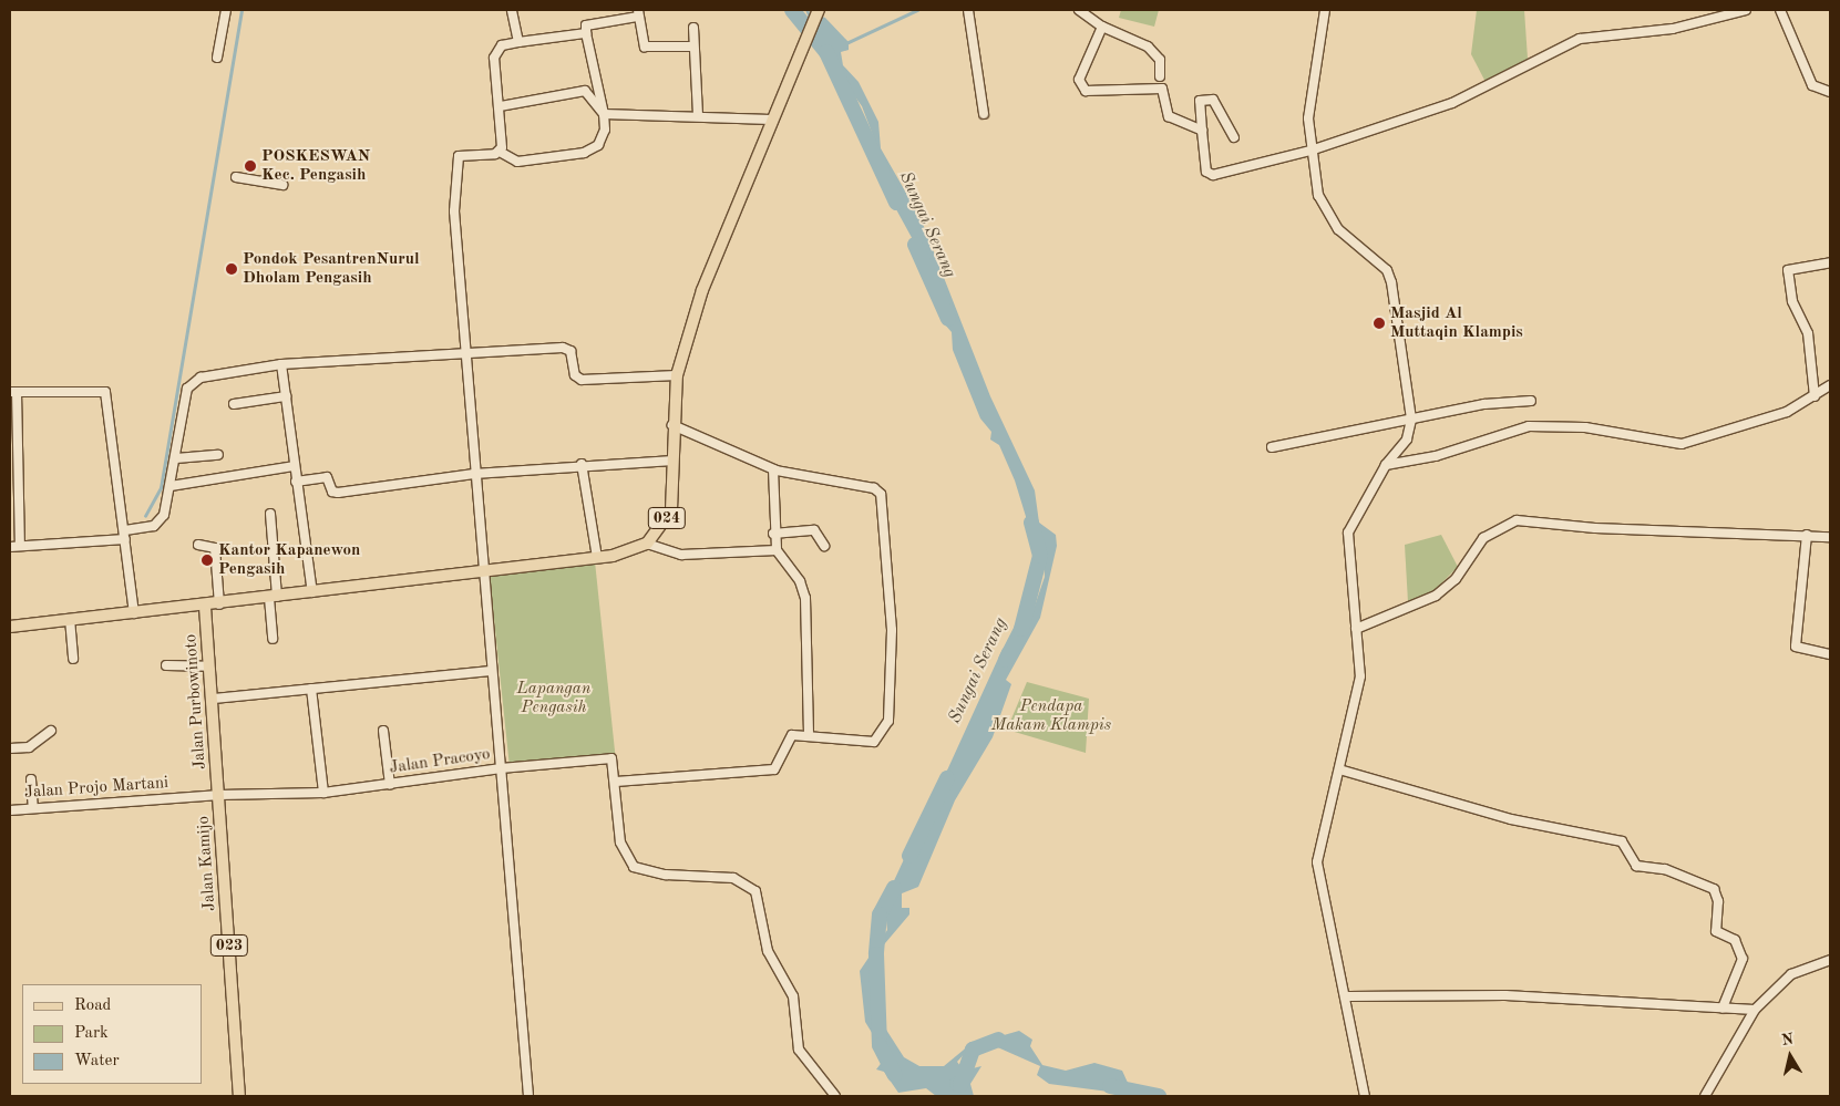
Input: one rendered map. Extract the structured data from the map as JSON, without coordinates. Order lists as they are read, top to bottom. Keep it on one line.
{"streets":{"main road":["024","Jalan Purbowinoto","Jalan Kamijo","023"],"street":["Jalan Pracoyo","Jalan Projo Martani"]},"crossings":[["024","Jalan Purbowinoto"],["024","Jalan Pracoyo"],["Jalan Purbowinoto","Jalan Pracoyo"],["Jalan Purbowinoto","Jalan Projo Martani"],["Jalan Purbowinoto","Jalan Kamijo"],["Jalan Pracoyo","Jalan Projo Martani"],["Jalan Pracoyo","Jalan Kamijo"],["Jalan Projo Martani","Jalan Kamijo"]],"water":["Sungai Serang"],"parks":["Lapangan Pengasih","Pendapa Makam Klampis"],"places":["POSKESWAN Kec. Pengasih","Pondok PesantrenNurul Dholam Pengasih","Masjid Al Muttaqin Klampis","Kantor Kapanewon Pengasih"],"legend":["Road","Park","Water"],"north":"top"}
